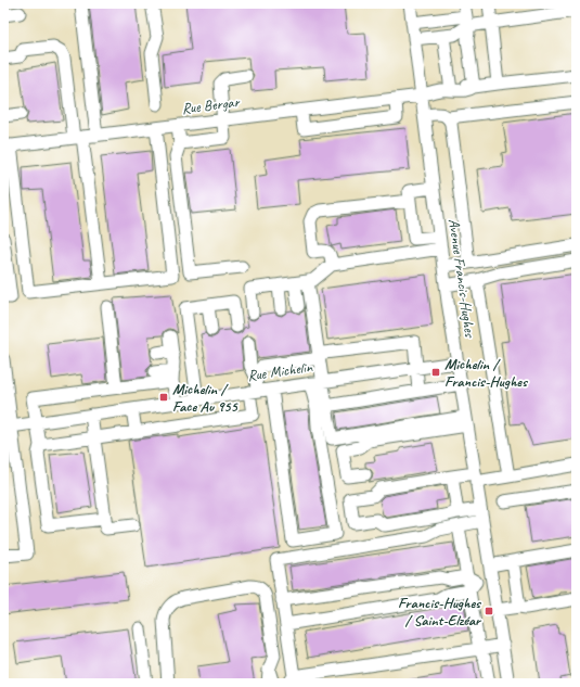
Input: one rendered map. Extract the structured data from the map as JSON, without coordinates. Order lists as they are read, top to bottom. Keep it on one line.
{"streets":{"street":["Rue Bergar","Avenue Francis-Hughes","Rue Michelin"]},"crossings":[["Rue Bergar","Avenue Francis-Hughes"],["Avenue Francis-Hughes","Rue Michelin"]],"places":{"transit":["Michelin / Francis-Hughes","Michelin / Face Au 955","Francis-Hughes / Saint-Elzéar"]}}
